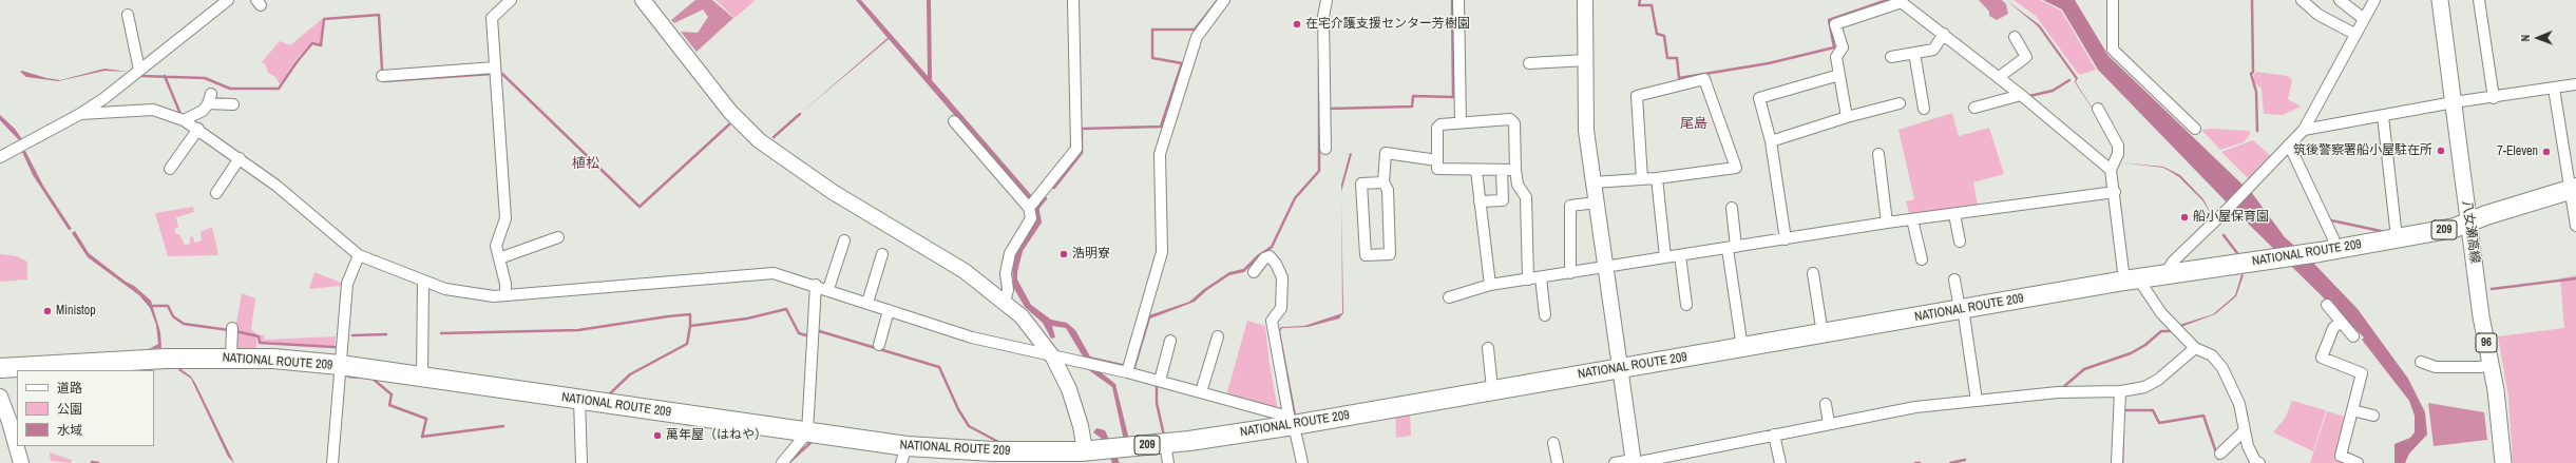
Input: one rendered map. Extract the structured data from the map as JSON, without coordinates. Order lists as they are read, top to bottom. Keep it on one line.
{"streets":{"highway":["209","NATIONAL ROUTE 209"],"main road":["八女瀬高線","96"]},"crossings":[["八女瀬高線","NATIONAL ROUTE 209"]],"districts":["尾島","植松"],"places":["在宅介護支援センター芳樹園","筑後警察署船小屋駐在所","7-Eleven","船小屋保育園","浩明寮","Ministop","萬年屋（はねや）"],"legend":["道路","公園","水域"],"north":"left"}
